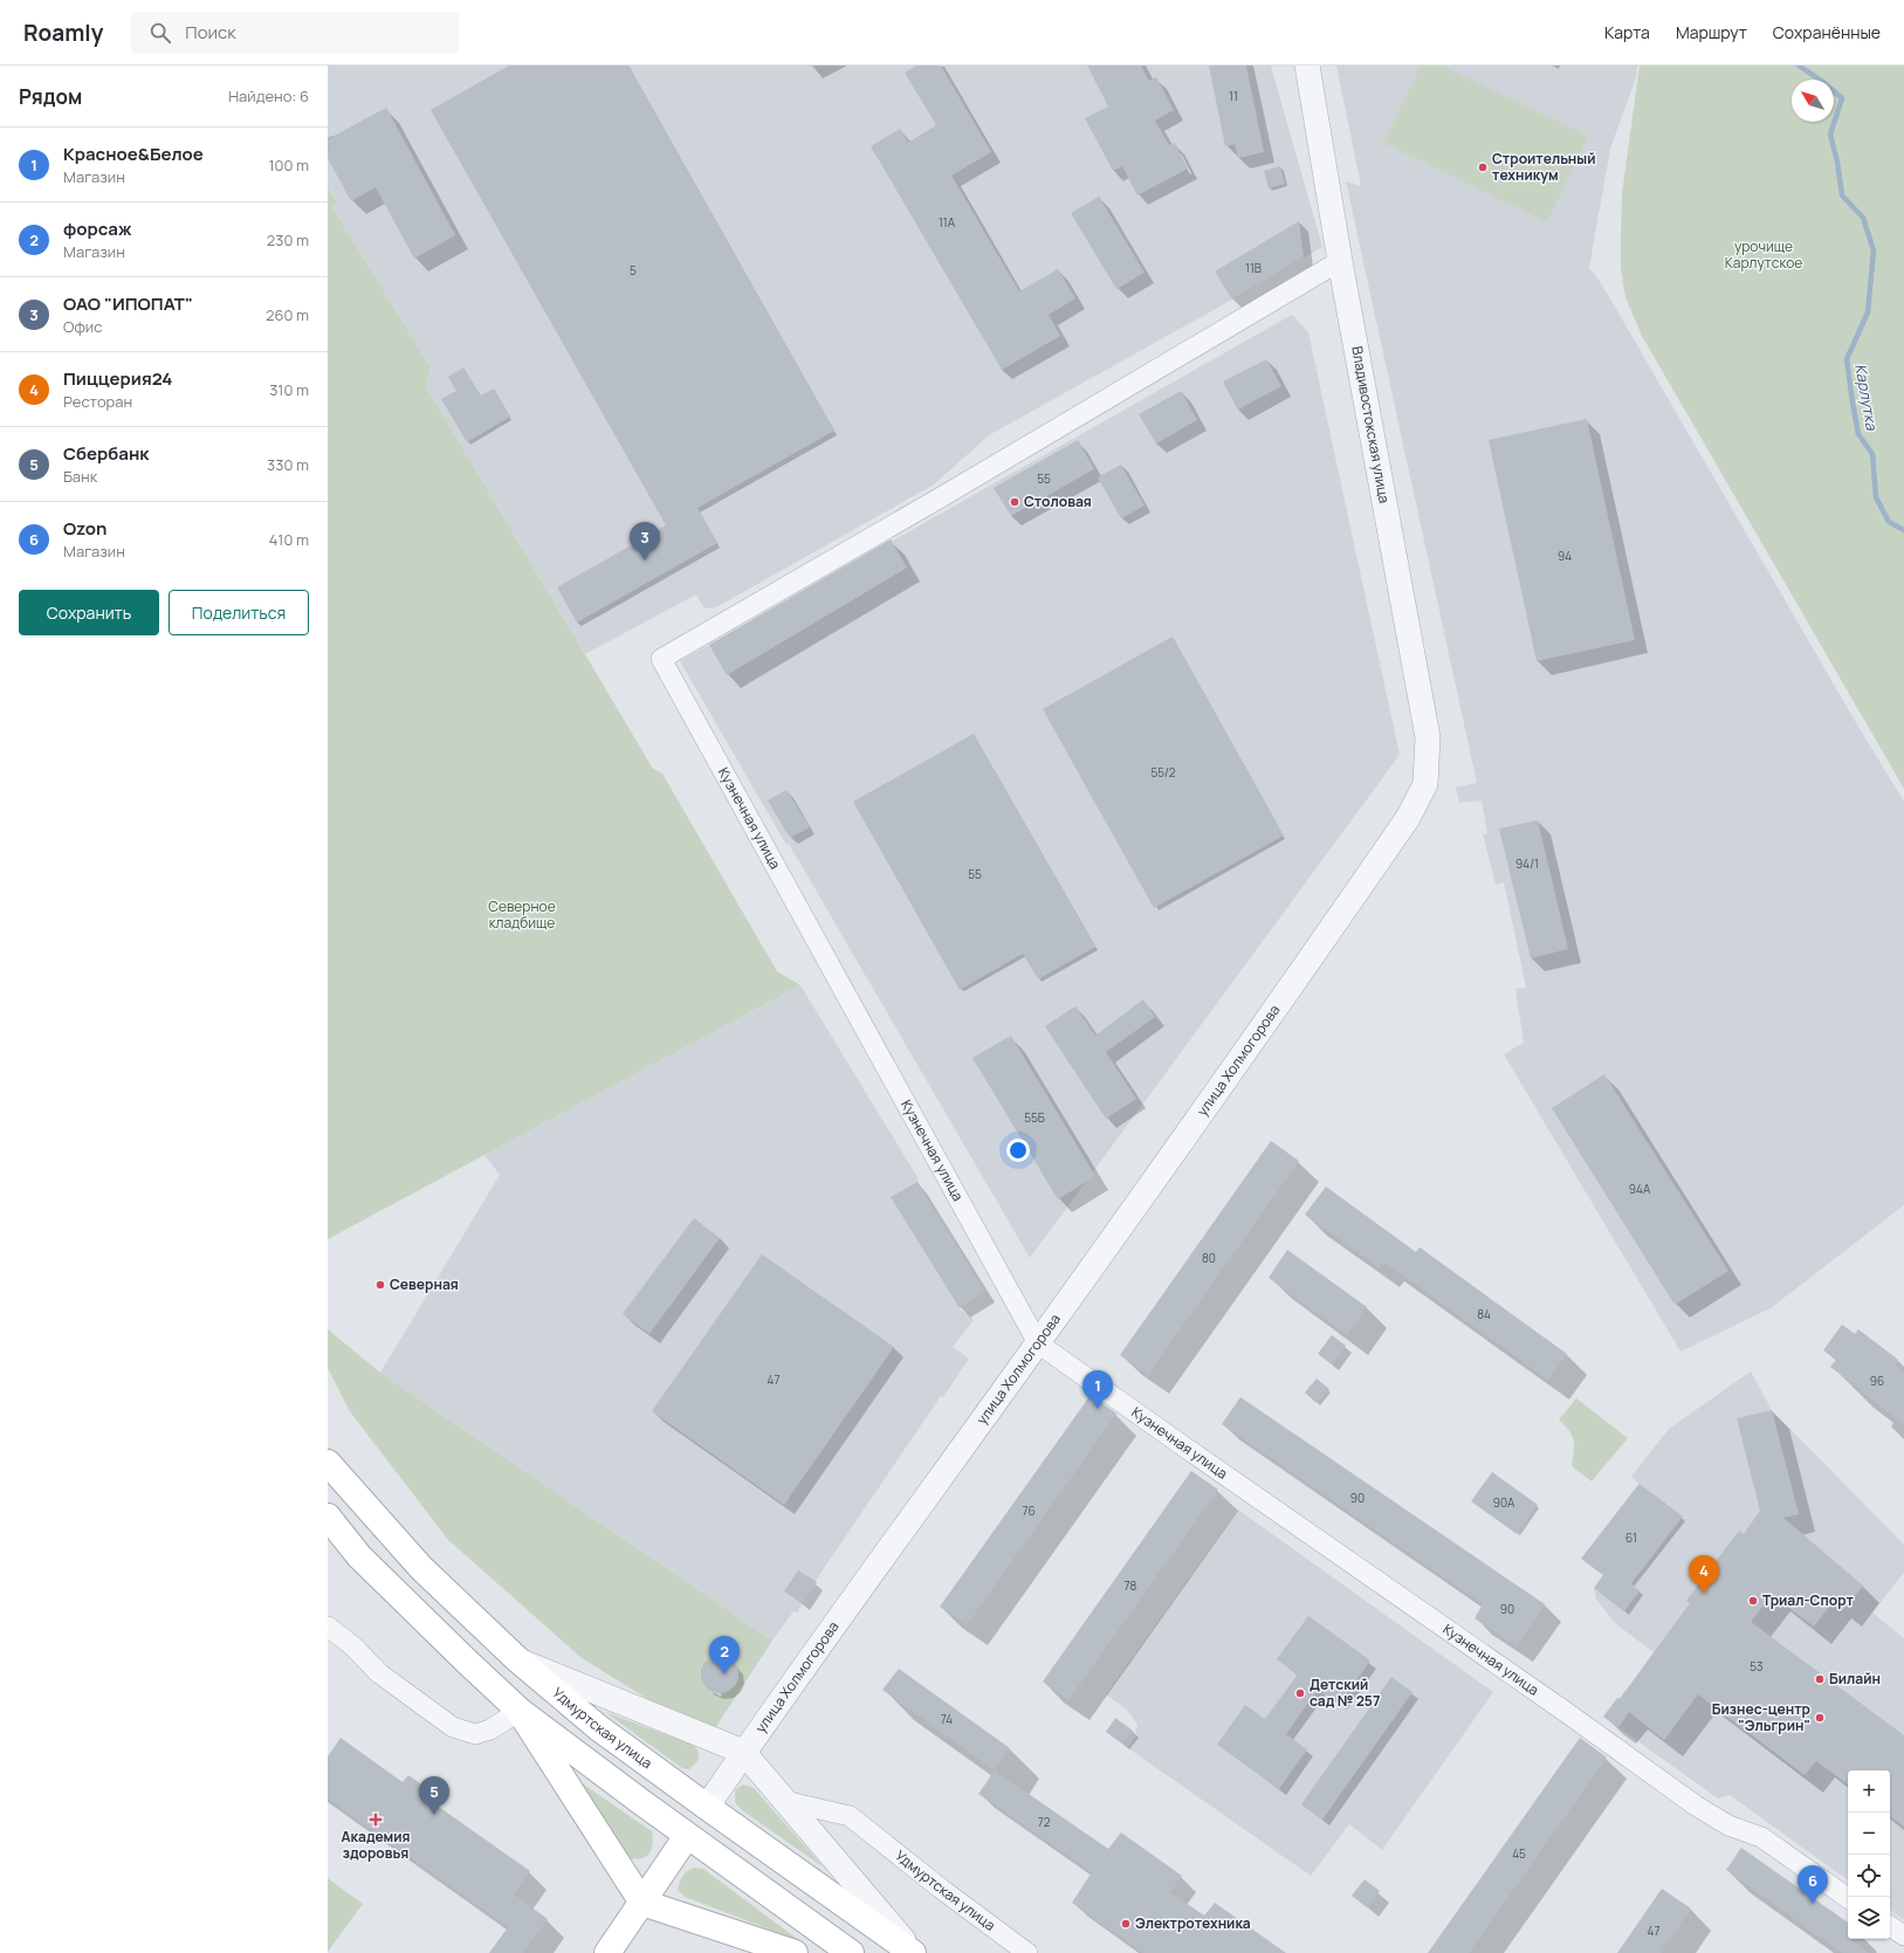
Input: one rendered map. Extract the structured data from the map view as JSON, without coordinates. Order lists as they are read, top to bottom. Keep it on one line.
{"streets":{"main road":["улица Холмогорова","Удмуртская улица"],"street":["Владивостокская улица","Кузнечная улица"]},"crossings":[["Владивостокская улица","Кузнечная улица"],["Владивостокская улица","улица Холмогорова"],["Кузнечная улица","улица Холмогорова"],["улица Холмогорова","Удмуртская улица"]],"water":["Карлутка"],"parks":["урочище Карлутское","Северное кладбище"],"places":{"other":["Строительный техникум","Столовая","Северная","Триал-Спорт","Билайн","Детский сад № 257","Бизнес-центр \"Эльгрин\"","Электротехника"],"health":["Академия здоровья"]},"house_numbers":["11","11А","11В","5","55","94","55/2","94/1","55","55Б","94А","80","84","47","96","90","90А","76","61","78","90","53","74","72","45","47"],"north":"top left","page":{"header":"Roamly","search":"Поиск","nav":["Карта","Маршрут","Сохранённые"],"heading":["Рядом","Найдено: 6"],"list":[{"mark":"1","name":"Красное&Белое","note":"Магазин","value":"100 m"},{"mark":"2","name":"форсаж","note":"Магазин","value":"230 m"},{"mark":"3","name":"ОАО \"ИПОПАТ\"","note":"Офис","value":"260 m"},{"mark":"4","name":"Пиццерия24","note":"Ресторан","value":"310 m"},{"mark":"5","name":"Сбербанк","note":"Банк","value":"330 m"},{"mark":"6","name":"Ozon","note":"Магазин","value":"410 m"}],"pins":["3","1","4","2","5","6"],"buttons":["Сохранить","Поделиться"],"map_buttons":["+","−"]}}
